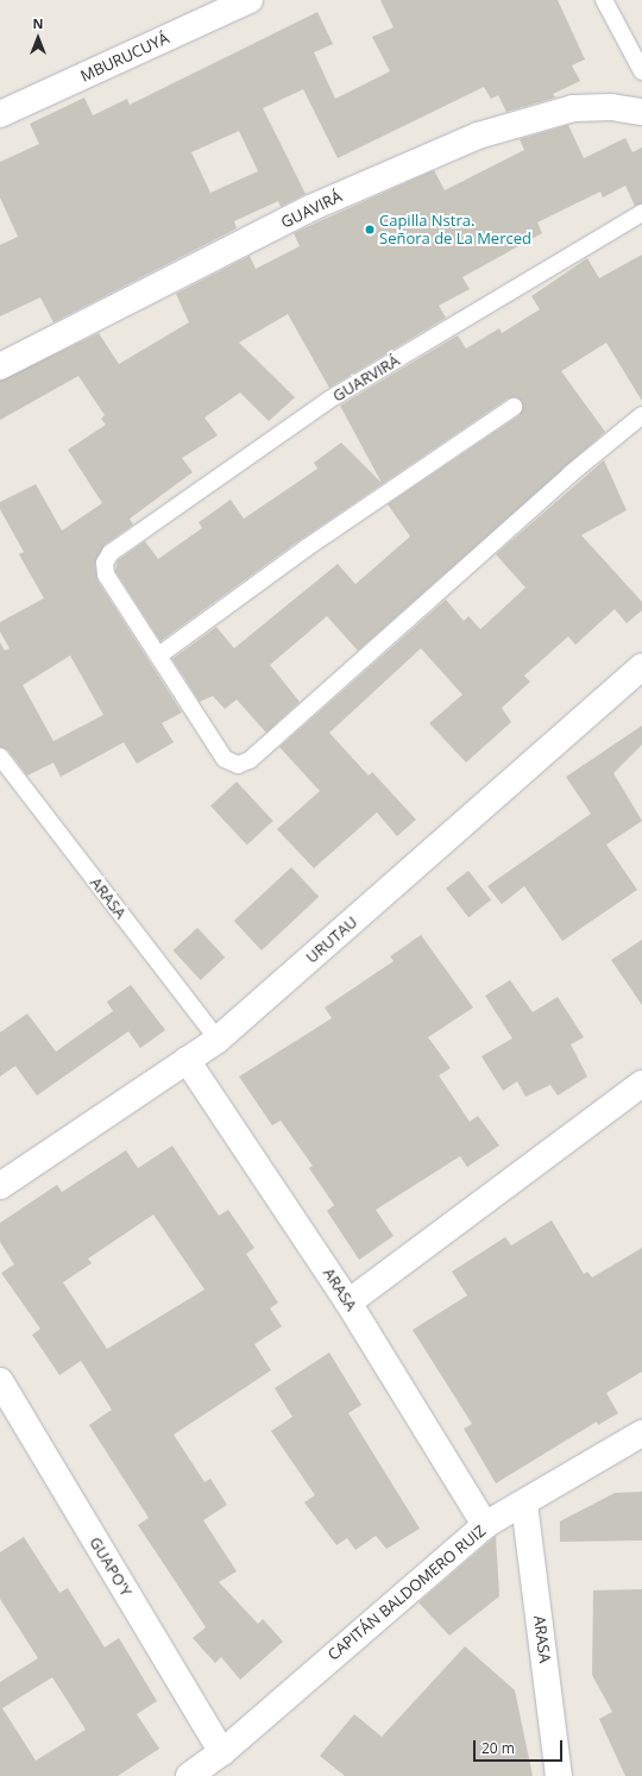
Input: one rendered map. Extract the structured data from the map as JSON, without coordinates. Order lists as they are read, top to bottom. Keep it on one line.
{"streets":{"street":["MBURUCUYÁ","GUAVIRÁ","ARASA","URUTAU","GUAPO'Y","CAPITÁN BALDOMERO RUIZ"],"lane":["GUARVIRÁ"]},"crossings":[["ARASA","URUTAU"],["ARASA","CAPITÁN BALDOMERO RUIZ"],["GUAPO'Y","CAPITÁN BALDOMERO RUIZ"]],"places":["Capilla Nstra. Señora de La Merced"],"scale_bar":"20 m","north":"top"}
